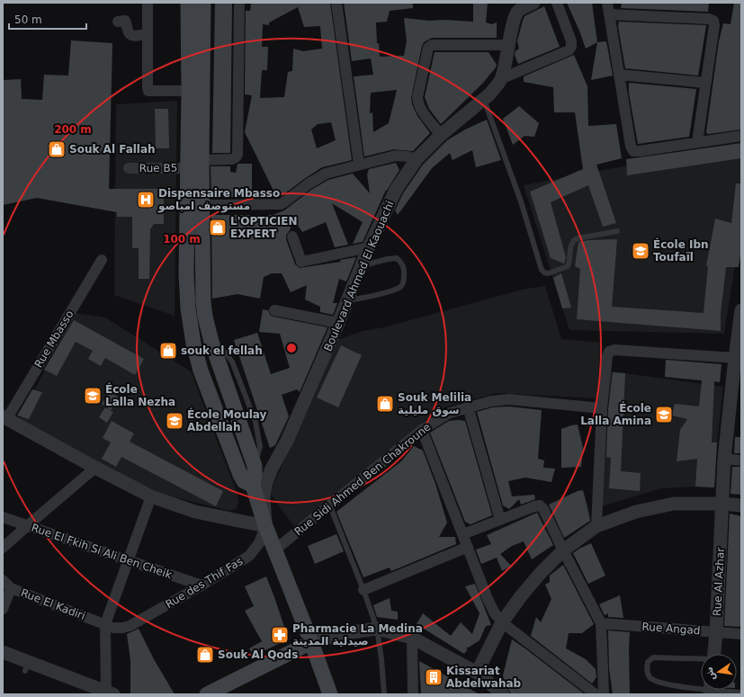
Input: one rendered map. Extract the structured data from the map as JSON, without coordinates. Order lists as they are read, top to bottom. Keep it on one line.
{"streets":{"street":["Rue B5","Boulevard Ahmed El Kaouachi","Rue Mbasso","Rue Sidi Ahmed Ben Chakroune","Rue El Fkih Si Ali Ben Cheik","Rue Al Azhar","Rue des Thif Fas","Rue El Kadiri","Rue Angad"]},"crossings":[["Boulevard Ahmed El Kaouachi","Rue des Thif Fas"],["Rue El Fkih Si Ali Ben Cheik","Rue des Thif Fas"],["Rue Al Azhar","Rue Angad"],["Rue des Thif Fas","Rue El Kadiri"]],"places":{"shop":["Souk Al Fallah","L'OPTICIEN EXPERT","souk el fellah","Souk Melilia سوق مليلية","Souk Al Qods"],"hospital":["Dispensaire Mbasso مستوصف امباصو"],"school or university":["École Ibn Toufaïl","École Lalla Nezha","École Lalla Amina","École Moulay Abdellah"],"pharmacy":["Pharmacie La Medina صيدلية المدينة"],"building":["Kissariat Abdelwahab"]},"scale_bar":"50 m","north":"left","rings":["200 m","100 m"]}
